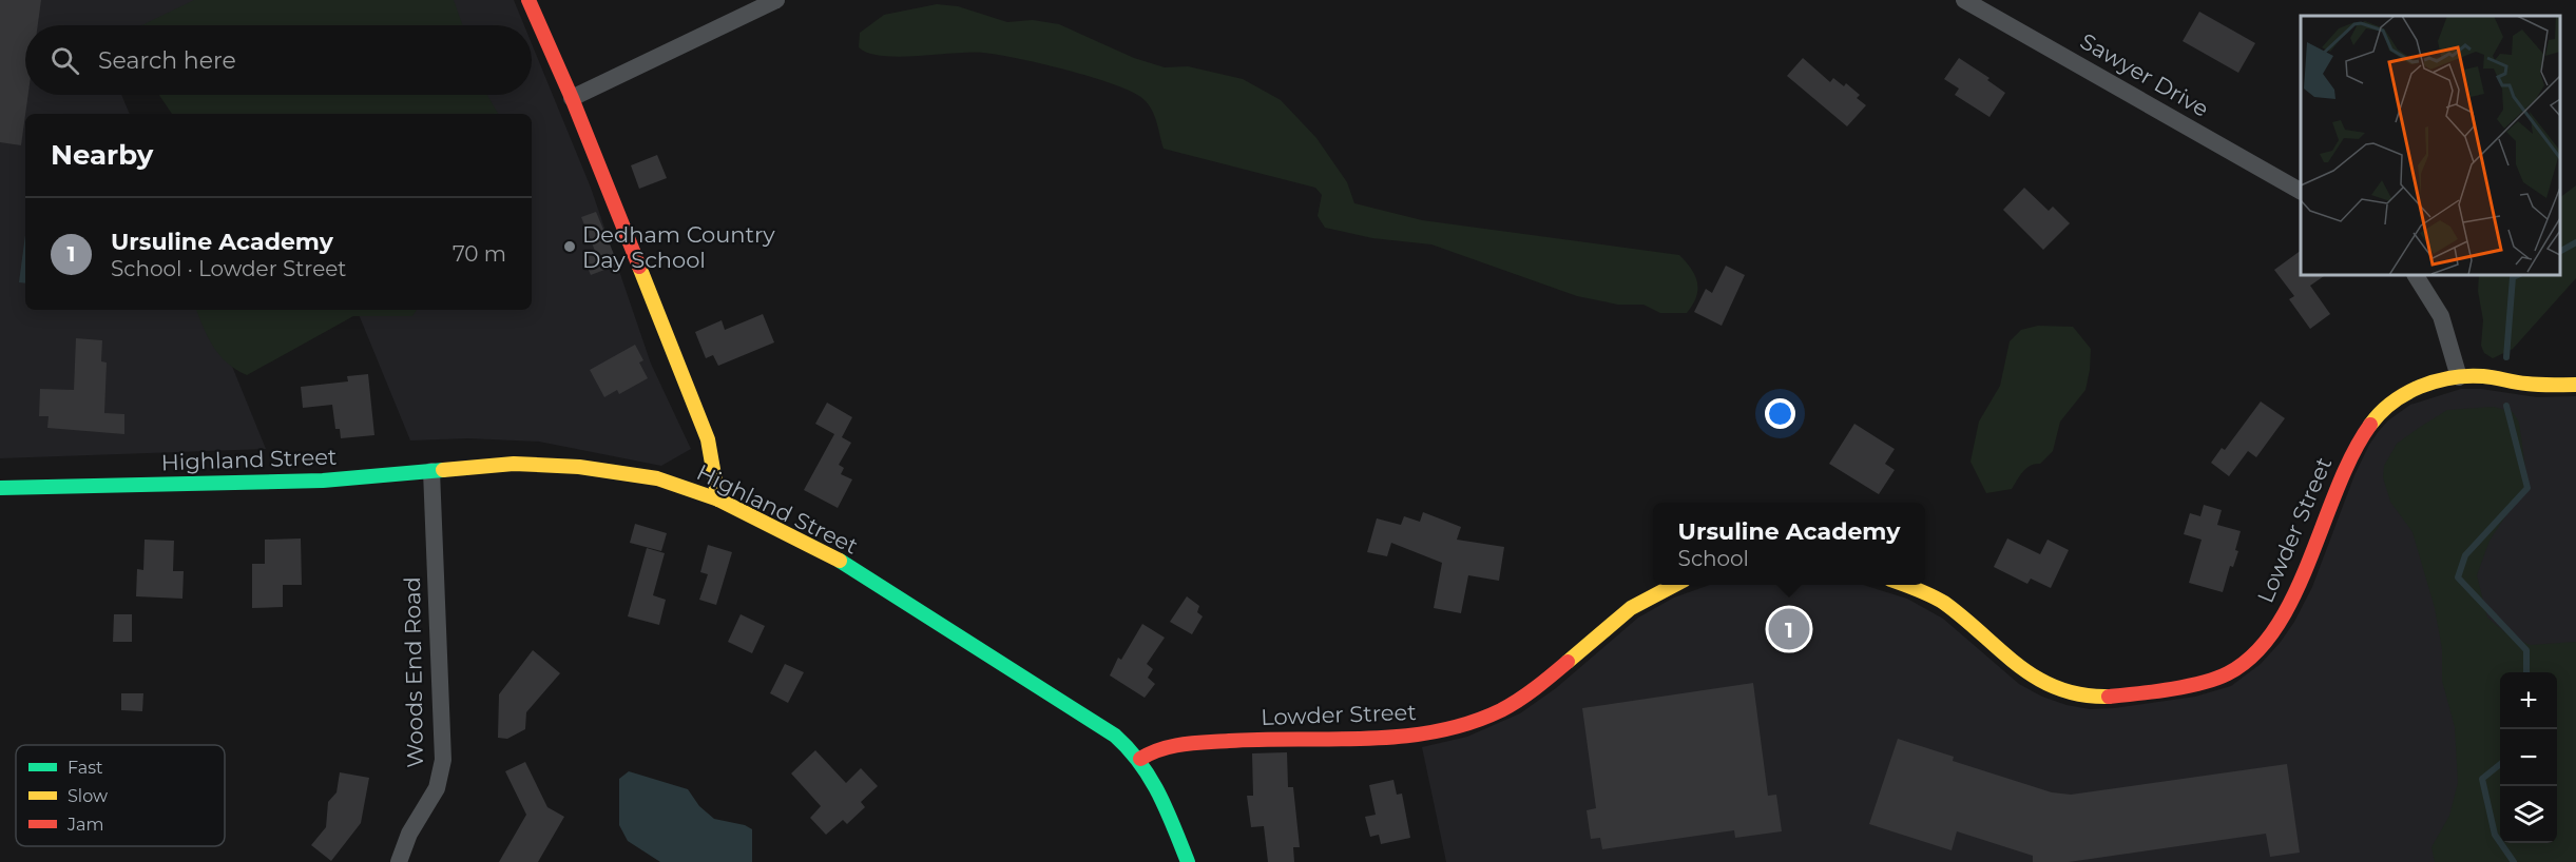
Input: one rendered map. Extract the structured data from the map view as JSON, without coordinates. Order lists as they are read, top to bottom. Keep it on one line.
{"streets":{"street":["Sawyer Drive","Highland Street","Lowder Street","Woods End Road"]},"crossings":[["Highland Street","Lowder Street"],["Highland Street","Woods End Road"]],"places":["Dedham Country Day School"],"legend":["Fast","Slow","Jam"],"page":{"search":"Search here","heading":"Nearby","list":[{"mark":"1","name":"Ursuline Academy","note":"School · Lowder Street","value":"70 m"}],"popup":["Ursuline Academy","School"],"pins":"1","map_buttons":["+","−"]}}
